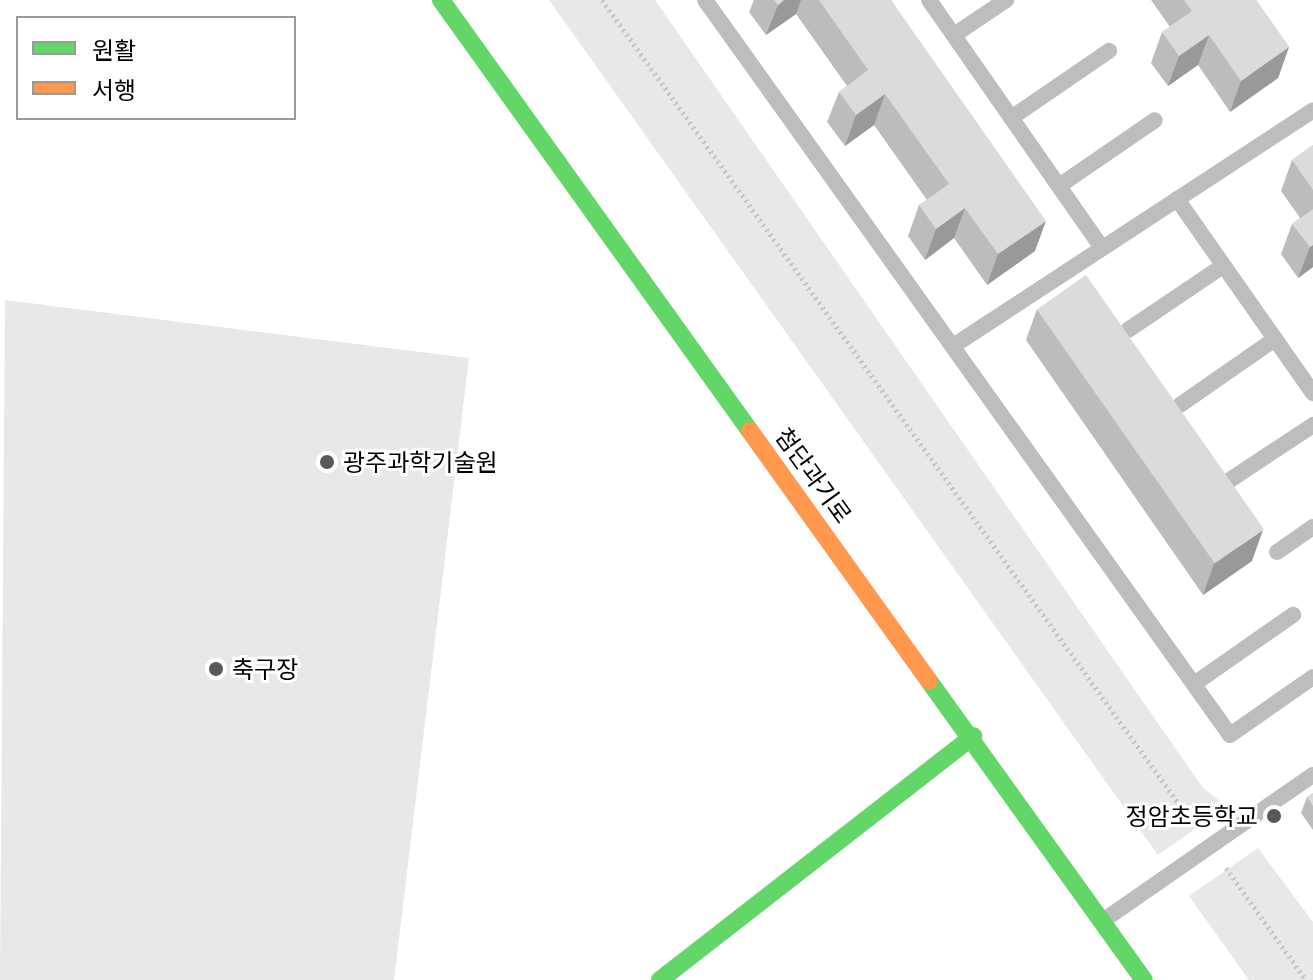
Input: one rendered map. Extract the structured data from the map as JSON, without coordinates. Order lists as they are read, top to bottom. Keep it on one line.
{"streets":{"main road":["첨단과기로"]},"places":["광주과학기술원","축구장","정암초등학교"],"legend":["원활","서행"]}
